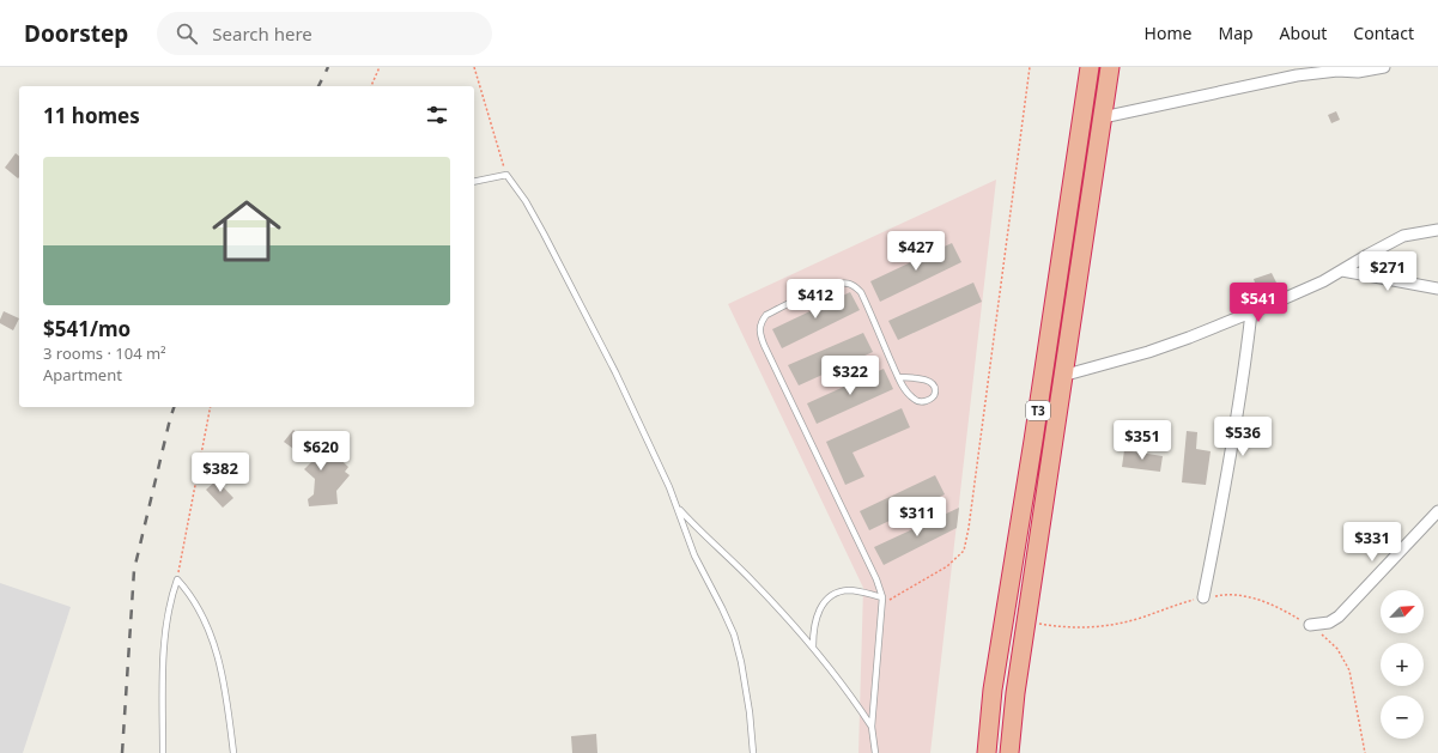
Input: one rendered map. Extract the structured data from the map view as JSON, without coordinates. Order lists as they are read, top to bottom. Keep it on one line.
{"streets":{"highway":["T3"]},"north":"top right","page":{"header":"Doorstep","search":"Search here","nav":["Home","Map","About","Contact"],"heading":"11 homes","list":[{"name":"$541/mo","note":"3 rooms · 104 m² · Apartment"}],"price":["$427","$271","$412","$541","$322","$536","$351","$620","$382","$311","$331"],"map_buttons":["+","−"]}}
